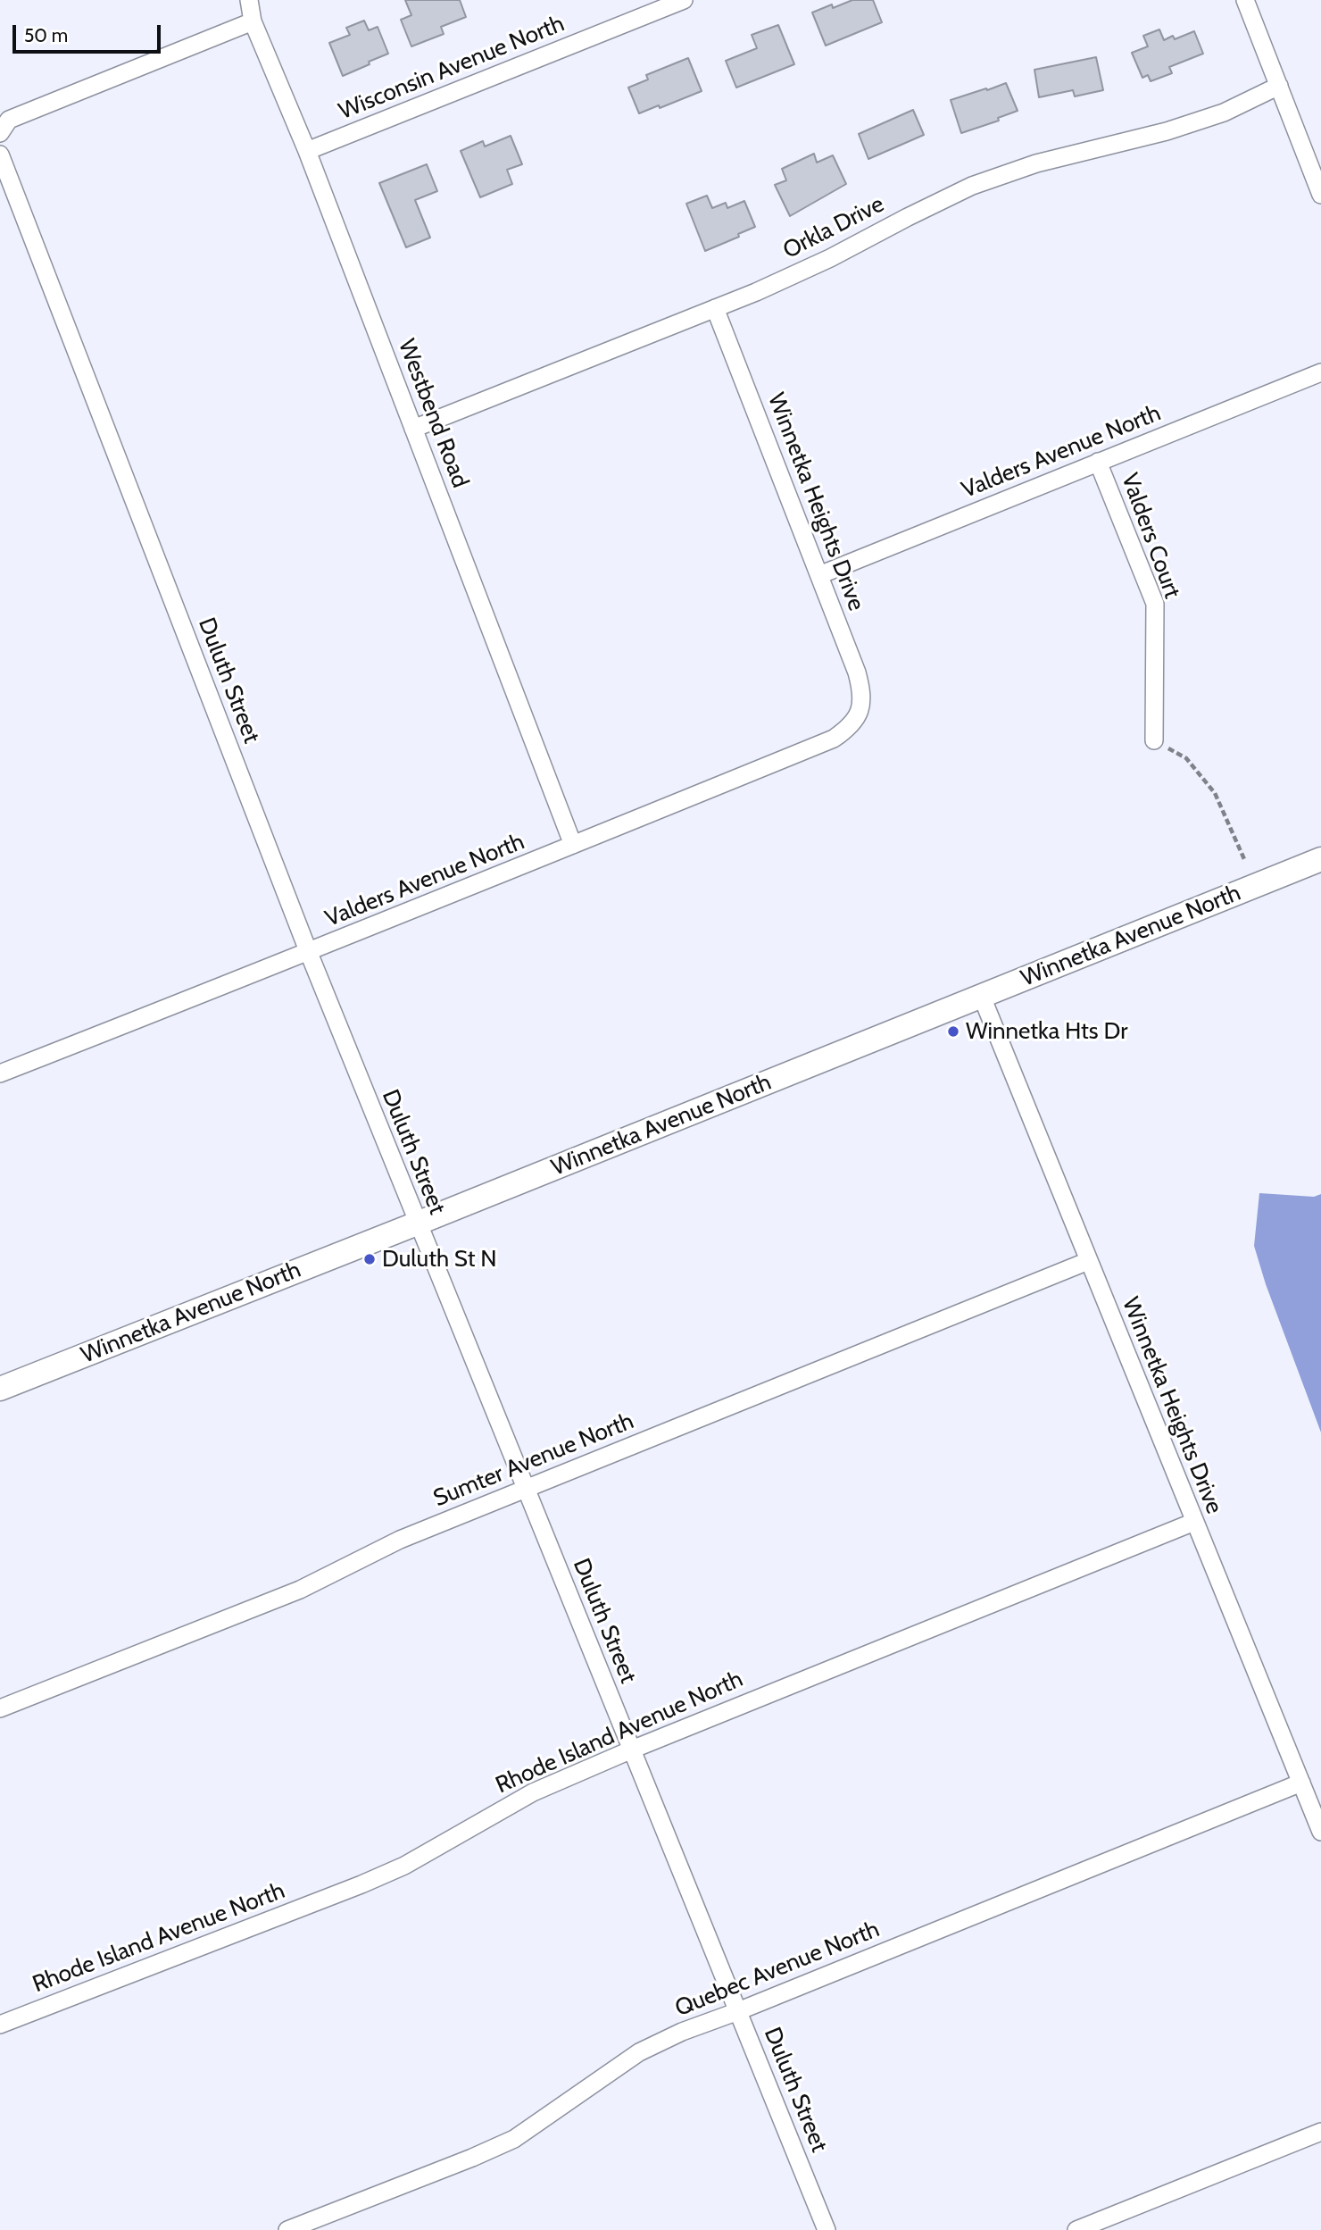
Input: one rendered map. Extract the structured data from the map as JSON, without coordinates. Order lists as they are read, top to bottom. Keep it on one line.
{"streets":{"main road":["Winnetka Avenue North"],"street":["Wisconsin Avenue North","Orkla Drive","Westbend Road","Valders Avenue North","Winnetka Heights Drive","Valders Court","Duluth Street","Sumter Avenue North","Rhode Island Avenue North","Quebec Avenue North"]},"crossings":[["Wisconsin Avenue North","Westbend Road"],["Orkla Drive","Westbend Road"],["Orkla Drive","Winnetka Heights Drive"],["Westbend Road","Valders Avenue North"],["Valders Avenue North","Winnetka Heights Drive"],["Valders Avenue North","Valders Court"],["Valders Avenue North","Duluth Street"],["Winnetka Heights Drive","Winnetka Avenue North"],["Winnetka Heights Drive","Sumter Avenue North"],["Winnetka Heights Drive","Rhode Island Avenue North"],["Winnetka Heights Drive","Quebec Avenue North"],["Duluth Street","Winnetka Avenue North"],["Duluth Street","Sumter Avenue North"],["Duluth Street","Rhode Island Avenue North"],["Duluth Street","Quebec Avenue North"]],"places":["Winnetka Hts Dr","Duluth St N"],"scale_bar":"50 m"}
